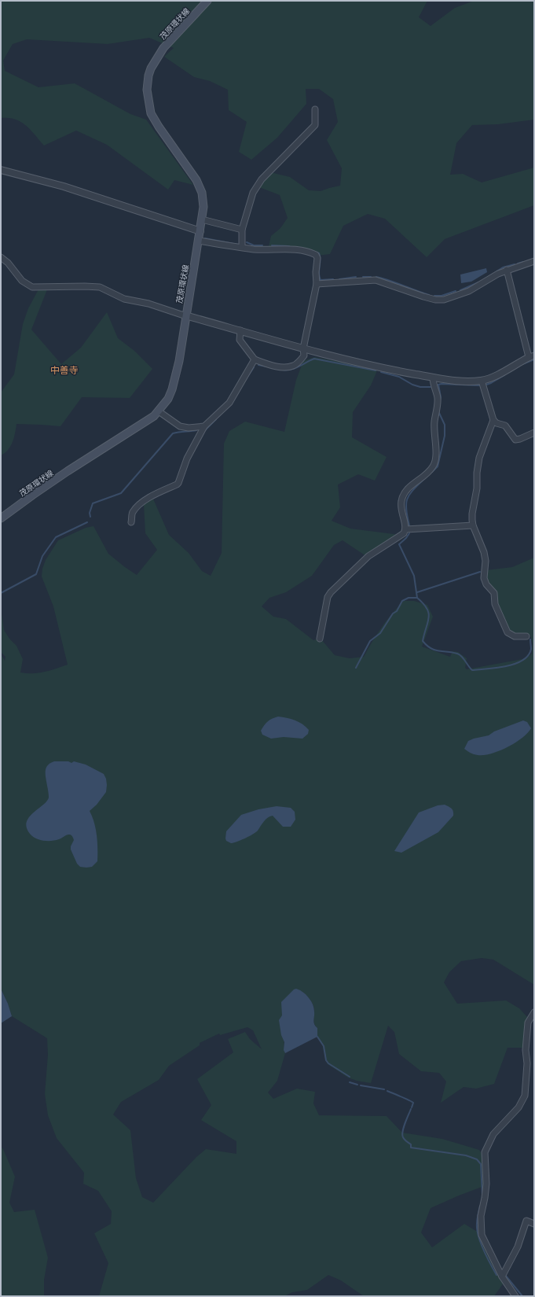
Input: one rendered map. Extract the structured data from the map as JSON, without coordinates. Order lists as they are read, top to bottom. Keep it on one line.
{"streets":{"main road":["茂原環状線"]},"districts":["中善寺"]}
